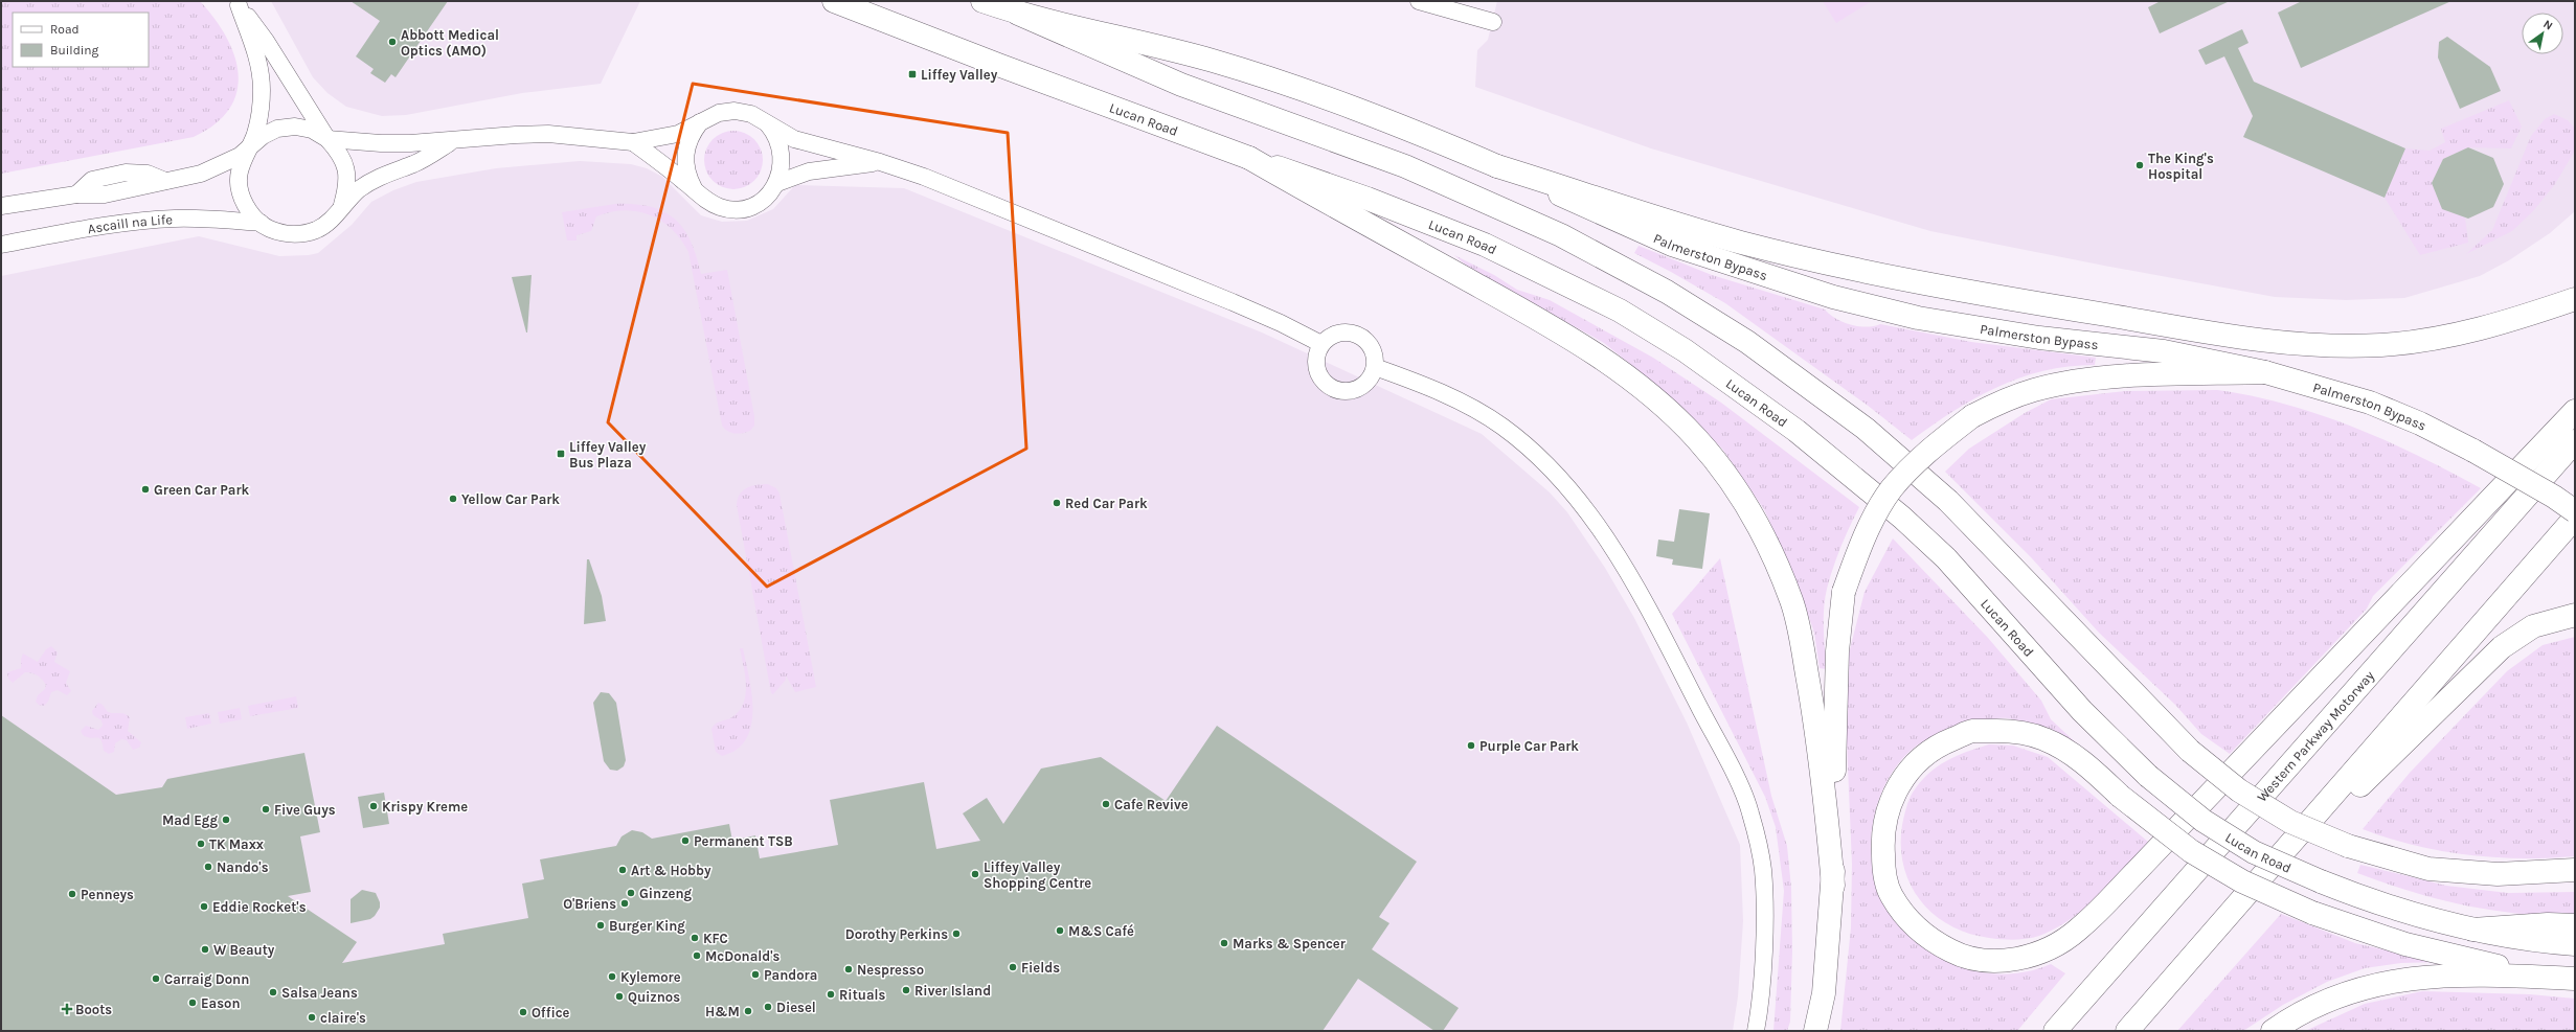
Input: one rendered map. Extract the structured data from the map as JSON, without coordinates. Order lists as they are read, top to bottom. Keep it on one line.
{"streets":{"main road":["Lucan Road","Palmerston Bypass","Western Parkway Motorway"],"street":["Ascaill na Life"]},"places":{"other":["Abbott Medical Optics (AMO)","The King's Hospital","Green Car Park","Yellow Car Park","Red Car Park","Purple Car Park","Cafe Revive","Krispy Kreme","Five Guys","Mad Egg","Permanent TSB","TK Maxx","Nando's","Art & Hobby","Liffey Valley Shopping Centre","Ginzeng","Penneys","O'Briens","Eddie Rocket's","Burger King","M&S Café","Dorothy Perkins","KFC","Marks & Spencer","W Beauty","McDonald's","Fields","Nespresso","Pandora","Kylemore","Carraig Donn","River Island","Salsa Jeans","Rituals","Quiznos","Eason","Diesel","H&M","Office","claire's"],"transit":["Liffey Valley","Liffey Valley Bus Plaza"],"health":["Boots"]},"legend":["Road","Building"],"north":"top right"}
